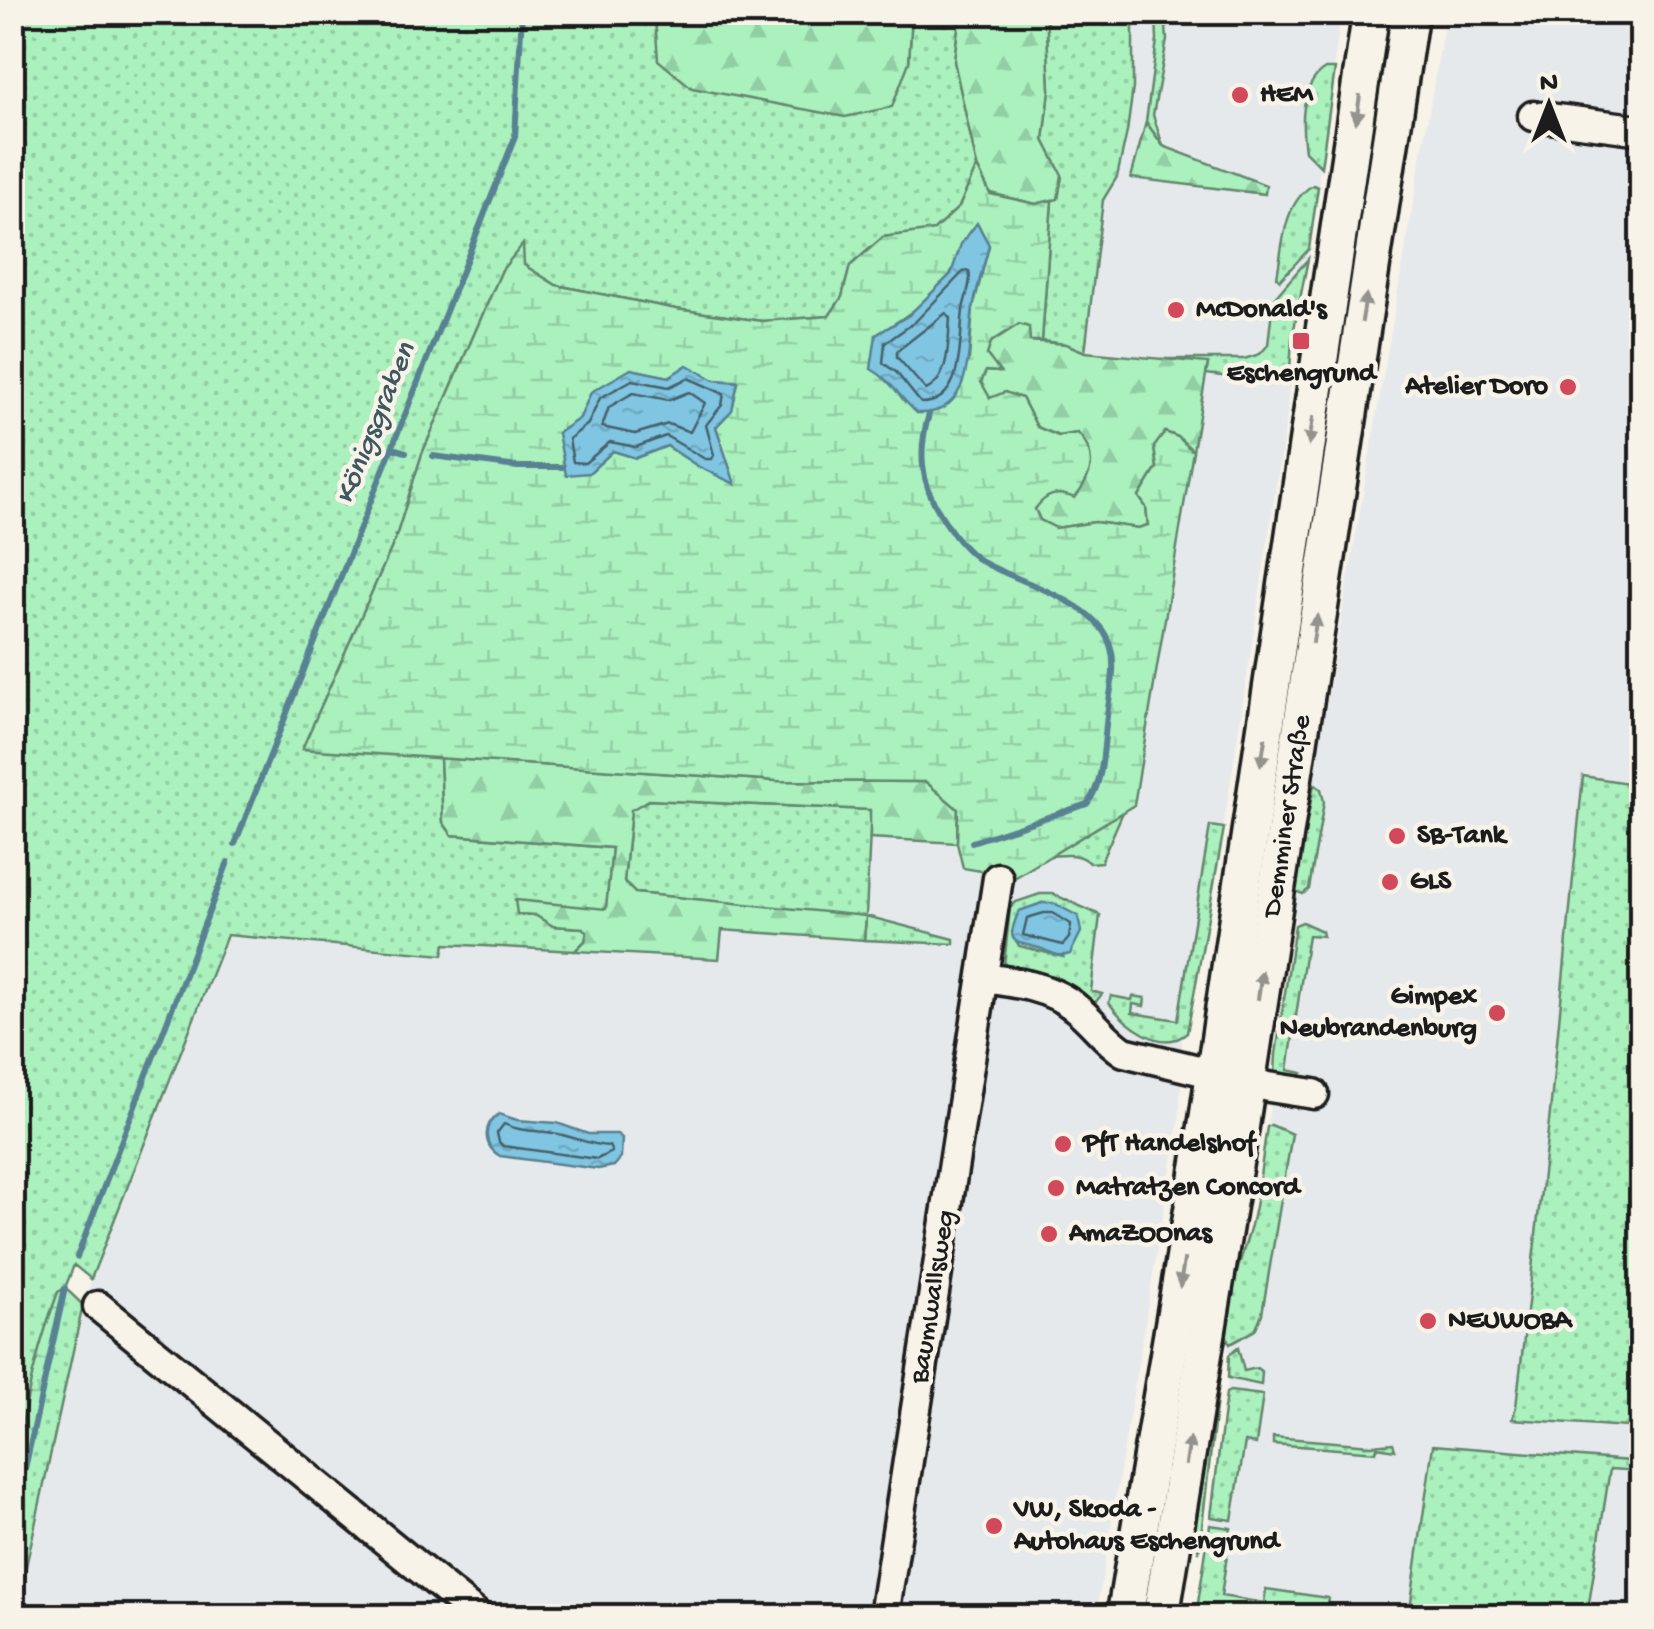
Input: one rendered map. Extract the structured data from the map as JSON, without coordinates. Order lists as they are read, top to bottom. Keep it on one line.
{"streets":{"main road":["Demminer Straße"],"street":["Baumwallsweg"]},"water":["Königsgraben"],"places":{"other":["HEM","McDonald's","Atelier Doro","SB-Tank","GLS","Gimpex Neubrandenburg","PfT Handelshof","Matratzen Concord","AmaZOOnas","NEUWOBA","VW, Skoda - Autohaus Eschengrund"],"transit":["Eschengrund"]},"north":"top"}
